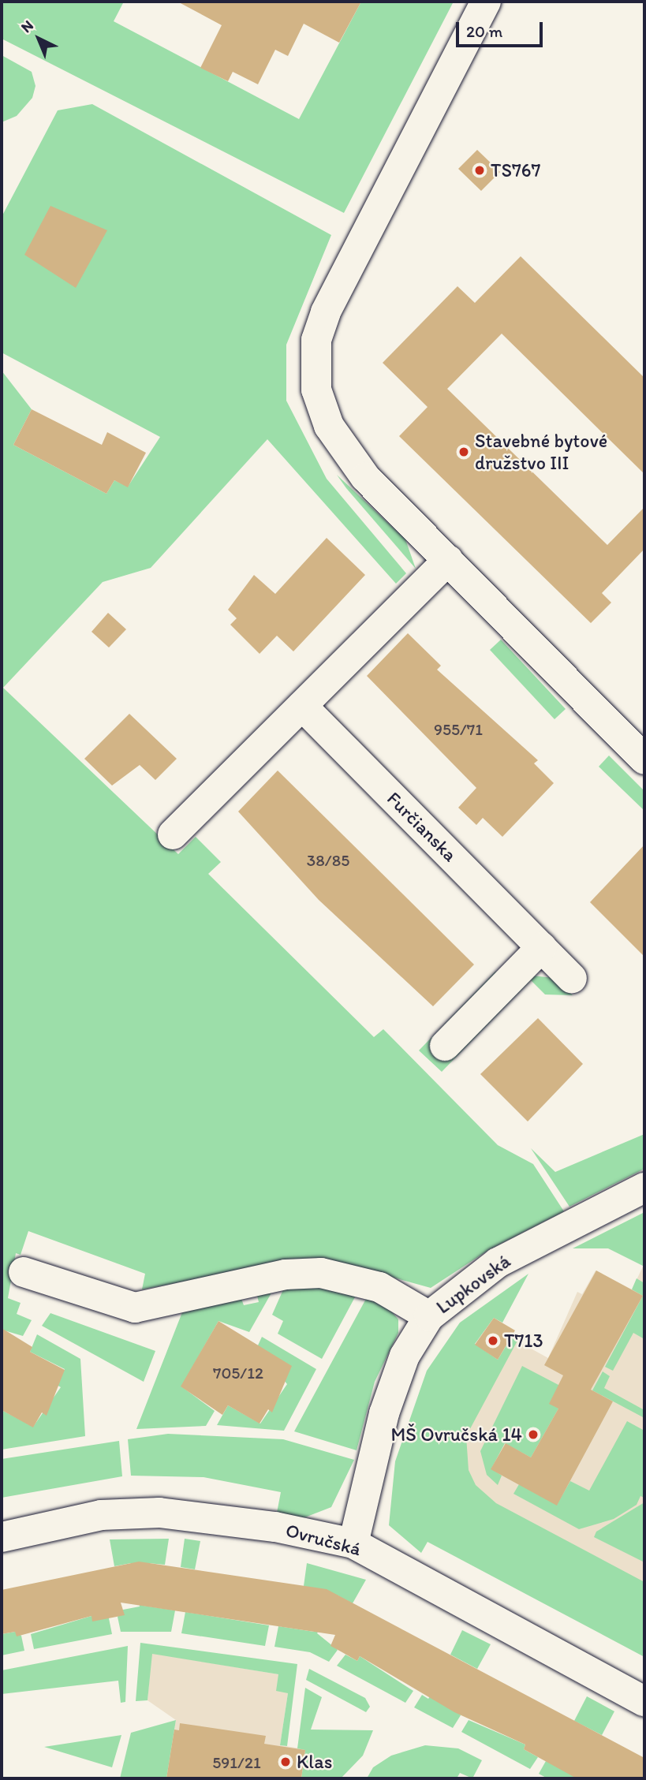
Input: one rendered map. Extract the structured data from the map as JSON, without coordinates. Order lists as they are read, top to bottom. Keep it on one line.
{"streets":{"street":["Furčianska","Lupkovská","Ovručská"]},"crossings":[["Lupkovská","Ovručská"]],"places":["TS767","Stavebné bytové družstvo III","T713","MŠ Ovručská 14","Klas"],"house_numbers":["955/71","38/85","705/12","591/21"],"scale_bar":"20 m","north":"top left"}
